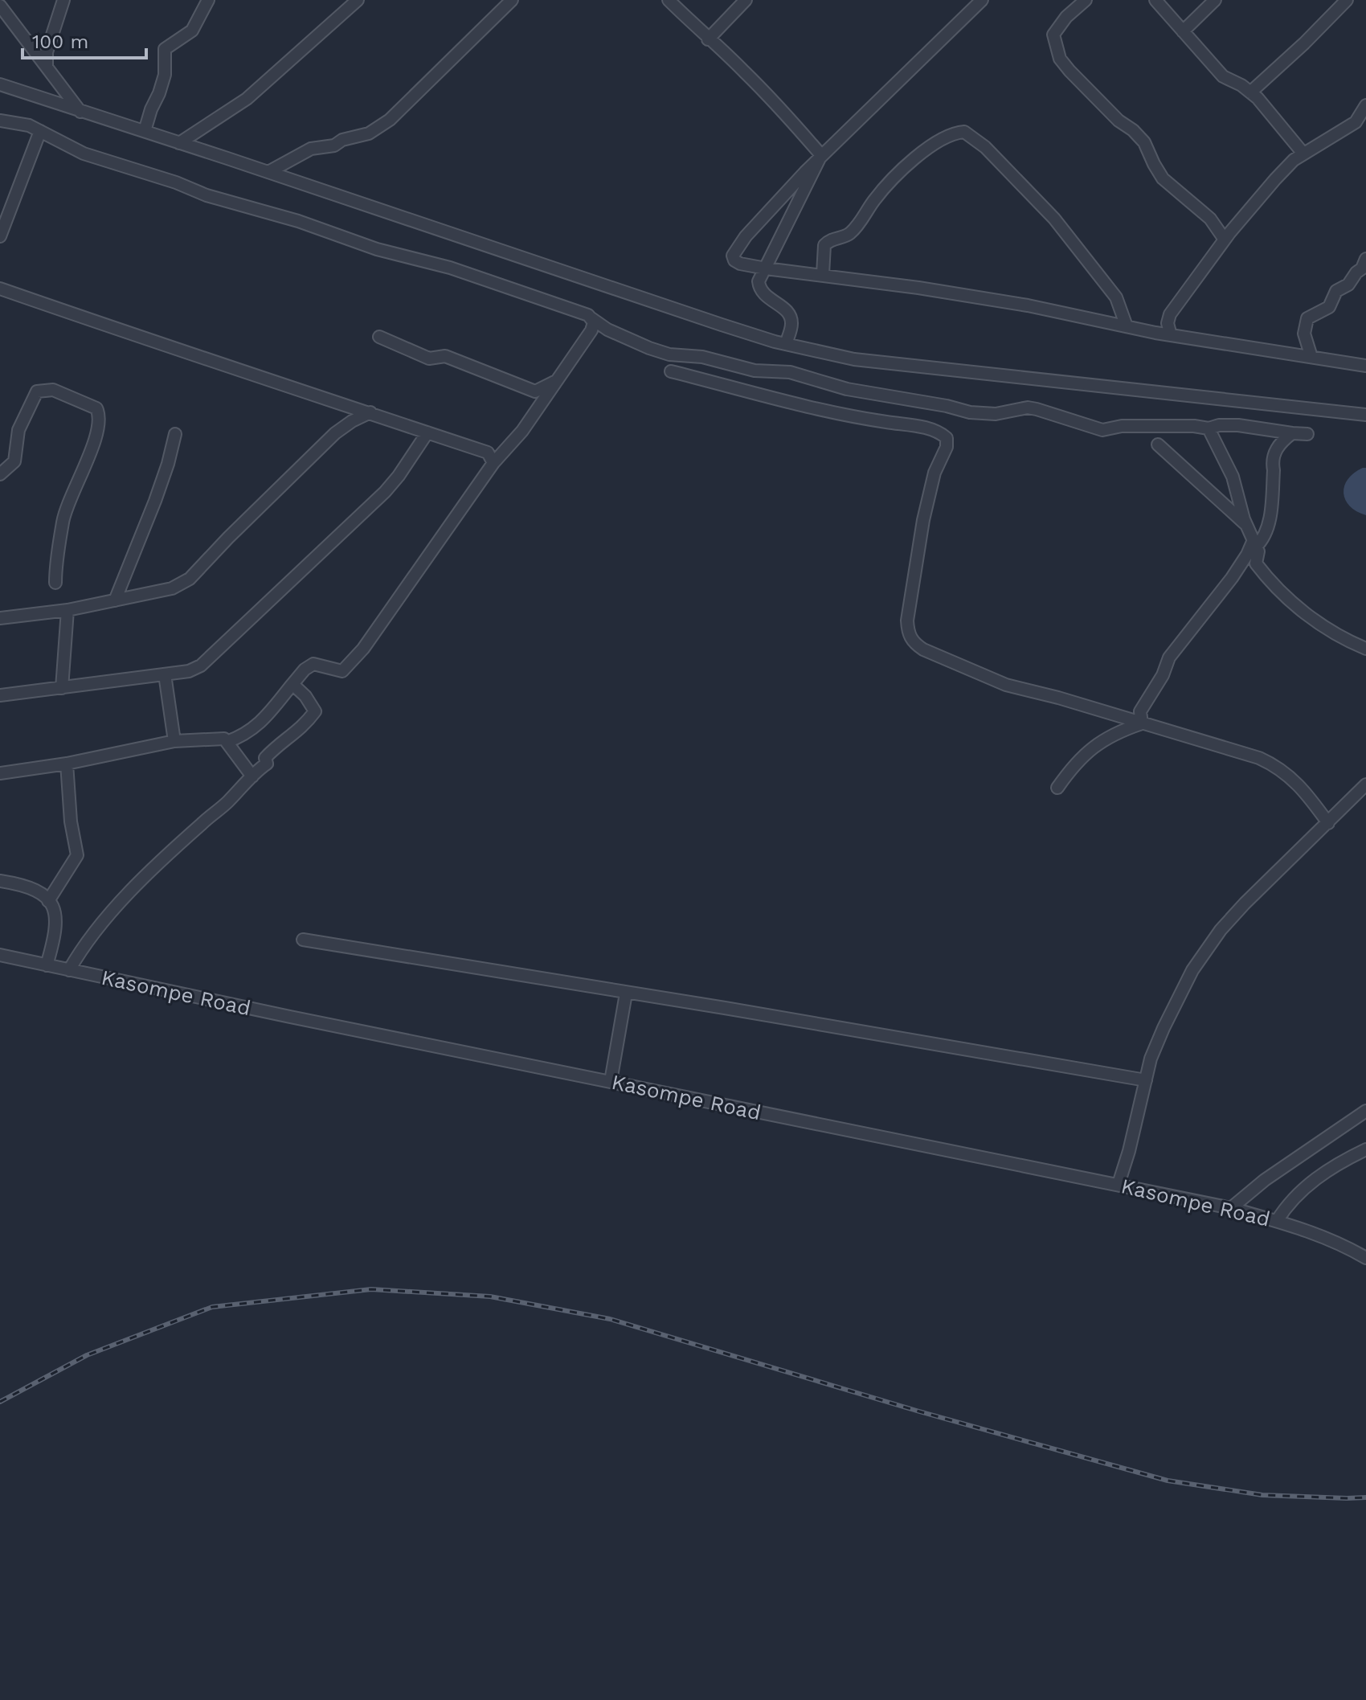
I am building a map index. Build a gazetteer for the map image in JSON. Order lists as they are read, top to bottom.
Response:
{
  "streets": {
    "street": ["Kasompe Road"]
  },
  "scale_bar": "100 m"
}
